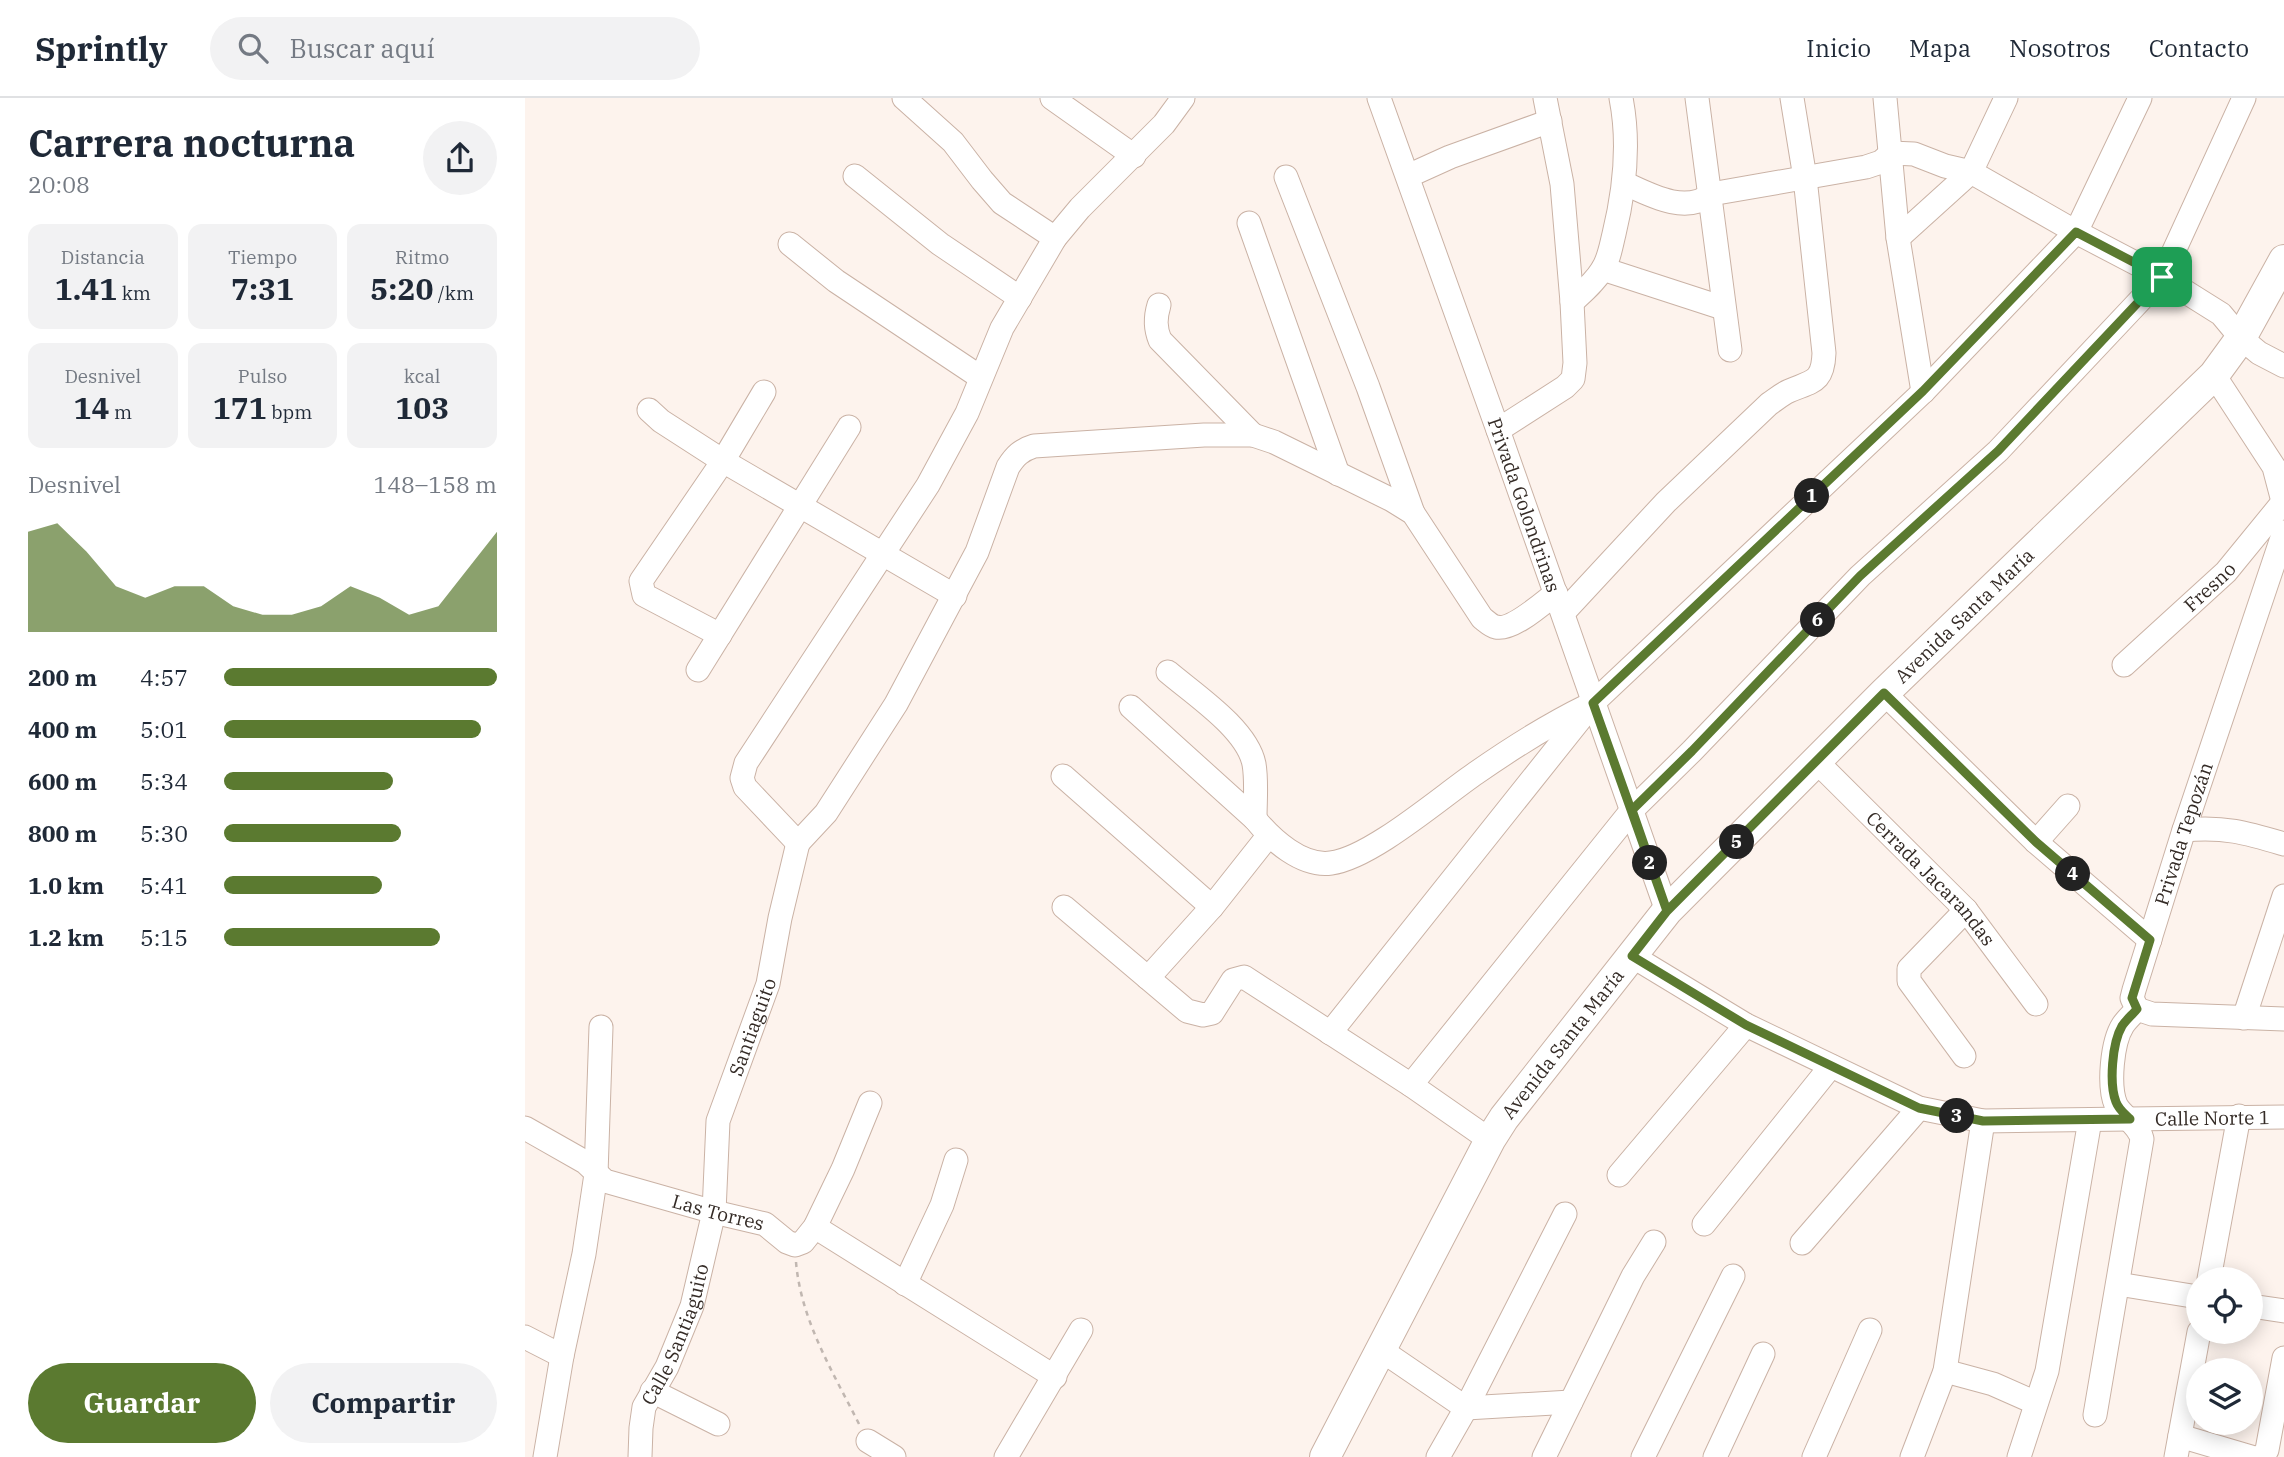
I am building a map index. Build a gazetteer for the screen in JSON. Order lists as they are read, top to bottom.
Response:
{
  "streets": {
    "main road": ["Avenida Santa María"],
    "street": [
      "Privada Golondrinas",
      "Fresno",
      "Privada Tepozán",
      "Cerrada Jacarandas",
      "Santiaguito",
      "Calle Norte 1",
      "Las Torres",
      "Calle Santiaguito"
    ]
  },
  "crossings": [
    ["Privada Golondrinas", "Avenida Santa María"],
    ["Avenida Santa María", "Cerrada Jacarandas"],
    ["Avenida Santa María", "Calle Norte 1"],
    ["Santiaguito", "Las Torres"],
    ["Santiaguito", "Calle Santiaguito"],
    ["Las Torres", "Calle Santiaguito"]
  ],
  "page": {
    "header": "Sprintly",
    "search": "Buscar aquí",
    "nav": [
      "Inicio",
      "Mapa",
      "Nosotros",
      "Contacto"
    ],
    "heading": ["Carrera nocturna", "20:08"],
    "stats": [
      ["Distancia", "1.41 km"],
      ["Tiempo", "7:31"],
      ["Ritmo", "5:20 /km"],
      ["Desnivel", "14 m"],
      ["Pulso", "171 bpm"],
      ["kcal", "103"]
    ],
    "chart": ["Desnivel", "148–158 m"],
    "pins": [
      "1",
      "6",
      "5",
      "2",
      "4",
      "3"
    ],
    "list": [
      {
        "name": "200 m",
        "note": "4:57"
      },
      {
        "name": "400 m",
        "note": "5:01"
      },
      {
        "name": "600 m",
        "note": "5:34"
      },
      {
        "name": "800 m",
        "note": "5:30"
      },
      {
        "name": "1.0 km",
        "note": "5:41"
      },
      {
        "name": "1.2 km",
        "note": "5:15"
      }
    ],
    "buttons": ["Guardar", "Compartir"]
  }
}
